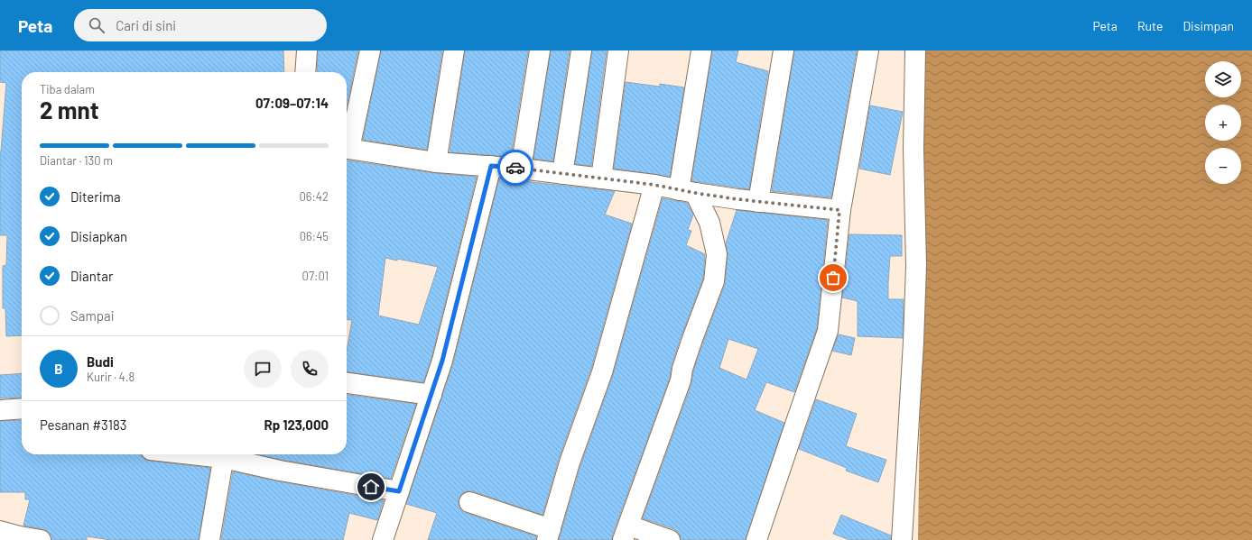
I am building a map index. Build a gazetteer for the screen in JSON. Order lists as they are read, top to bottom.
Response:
{
  "page": {
    "header": "Peta",
    "search": "Cari di sini",
    "nav": ["Peta", "Rute", "Disimpan"],
    "map_buttons": ["+", "−"],
    "heading": ["2 mnt", "Tiba dalam", "07:09–07:14"],
    "panel": [
      "Budi",
      "Kurir · 4.8",
      "Pesanan #3183",
      "Rp 123,000"
    ],
    "bar": "Diantar · 130 m",
    "list": [
      ["Diterima", "06:42"],
      ["Disiapkan", "06:45"],
      ["Diantar", "07:01"],
      "Sampai"
    ],
    "round": "B"
  }
}
